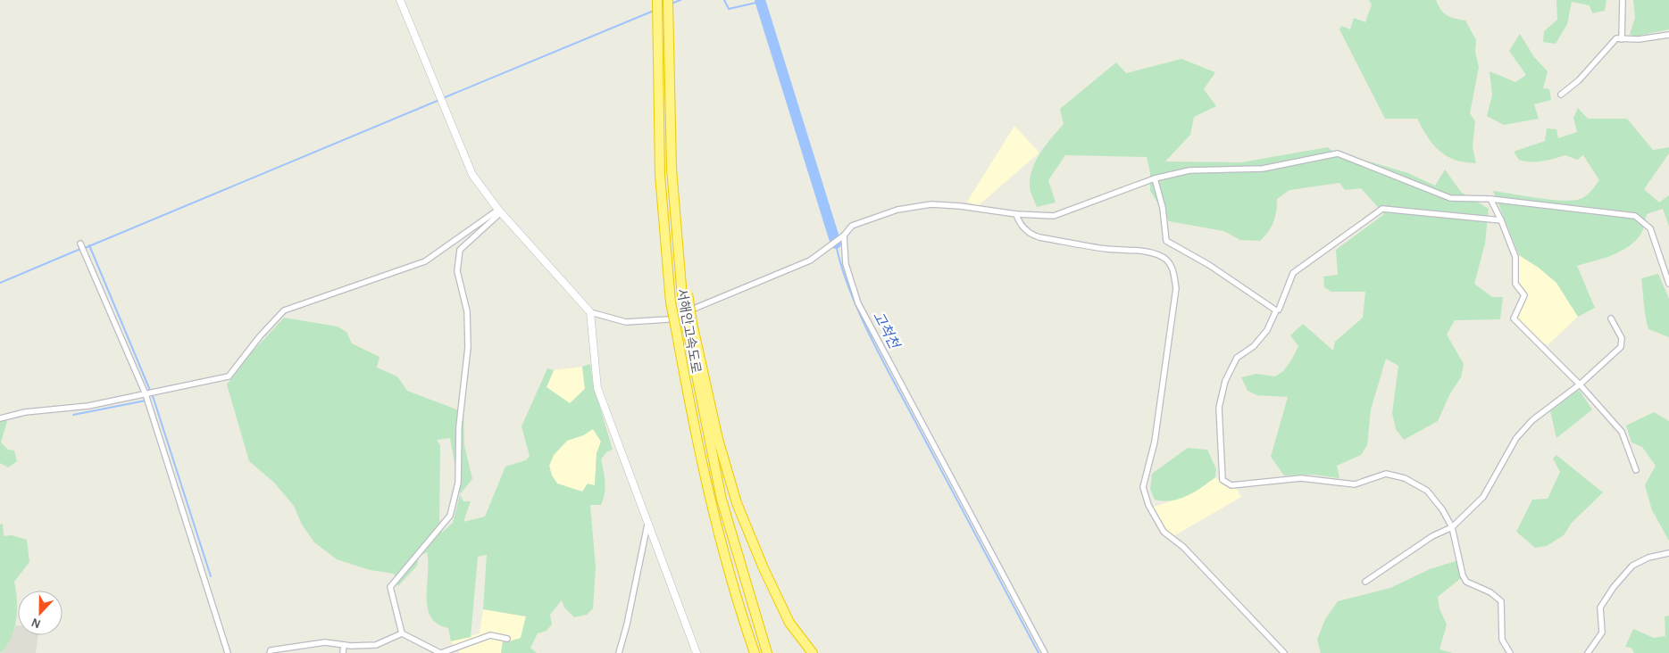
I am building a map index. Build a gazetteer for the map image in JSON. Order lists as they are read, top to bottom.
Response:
{
  "streets": {
    "highway": ["서해안고속도로"]
  },
  "water": ["고척천"],
  "north": "bottom"
}
